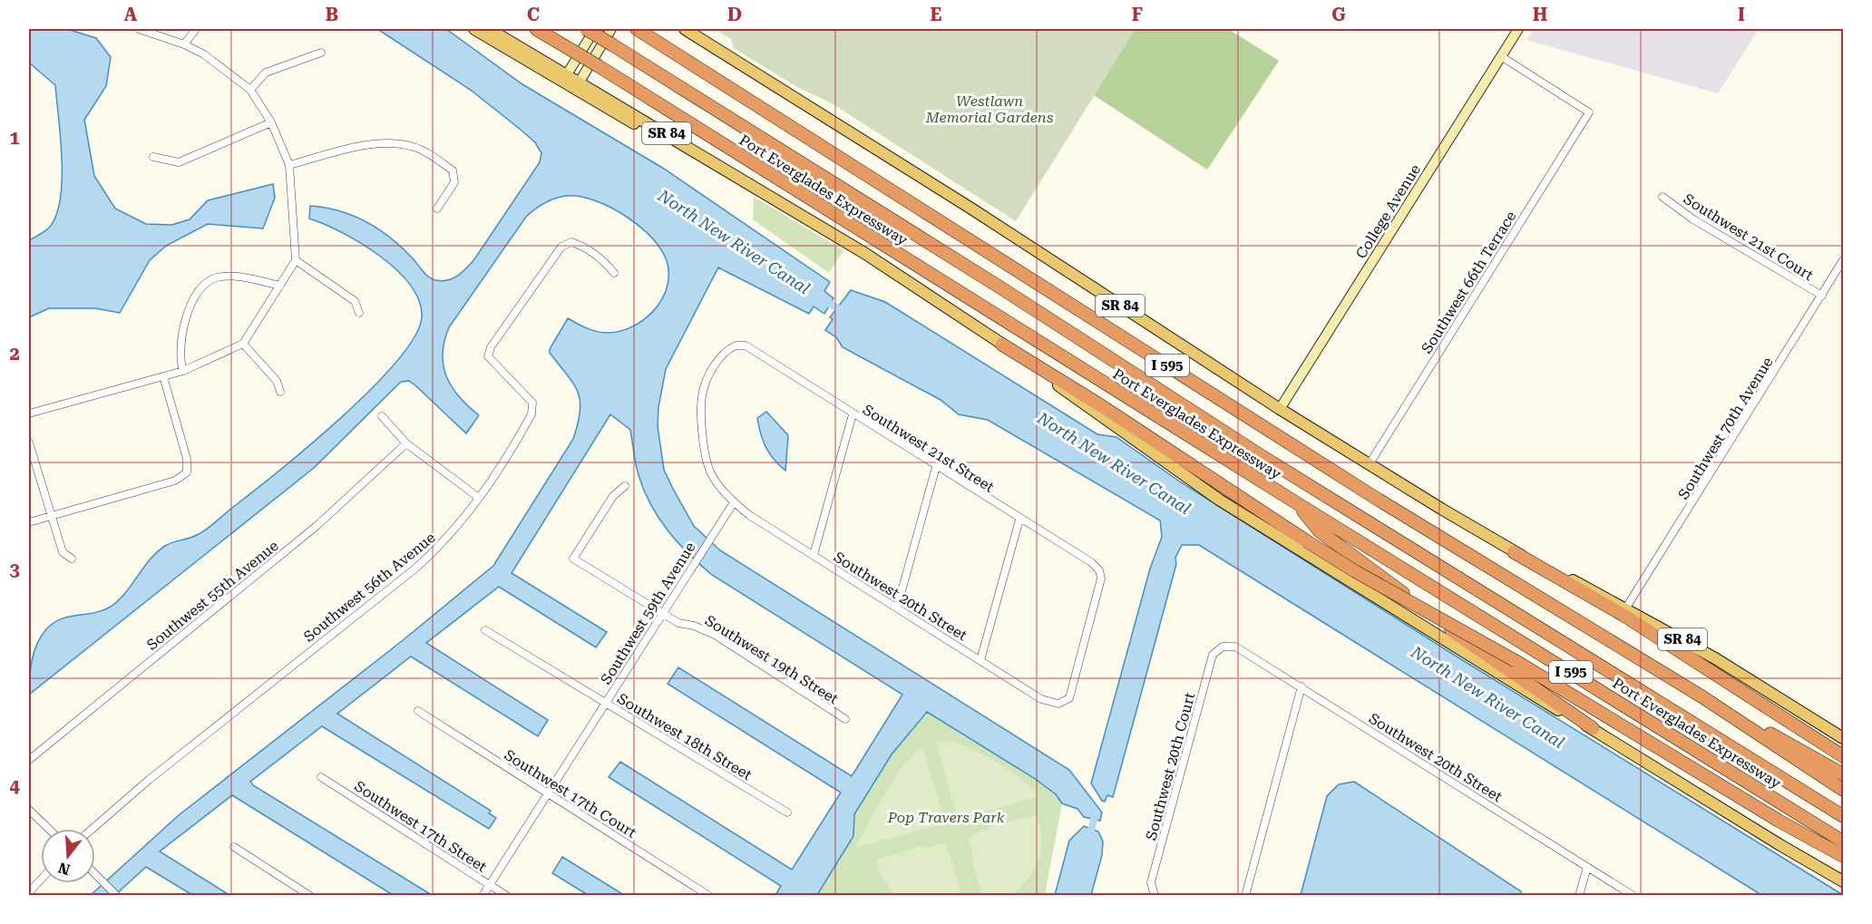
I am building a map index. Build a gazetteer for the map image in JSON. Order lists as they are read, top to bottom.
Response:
{
  "streets": {
    "highway": ["Port Everglades Expressway", "I 595"],
    "main road": ["SR 84"],
    "street": [
      "College Avenue",
      "Southwest 21st Court",
      "Southwest 66th Terrace",
      "Southwest 70th Avenue",
      "Southwest 21st Street",
      "Southwest 56th Avenue",
      "Southwest 55th Avenue",
      "Southwest 20th Street",
      "Southwest 59th Avenue",
      "Southwest 19th Street",
      "Southwest 18th Street",
      "Southwest 20th Court",
      "Southwest 17th Court",
      "Southwest 17th Street"
    ]
  },
  "crossings": [
    ["SR 84", "College Avenue"],
    ["SR 84", "Southwest 66th Terrace"],
    ["SR 84", "Southwest 70th Avenue"],
    ["College Avenue", "Southwest 66th Terrace"],
    ["Southwest 21st Court", "Southwest 70th Avenue"],
    ["Southwest 21st Street", "Southwest 20th Street"],
    ["Southwest 21st Street", "Southwest 59th Avenue"],
    ["Southwest 20th Street", "Southwest 59th Avenue"],
    ["Southwest 20th Street", "Southwest 20th Court"],
    ["Southwest 59th Avenue", "Southwest 19th Street"],
    ["Southwest 59th Avenue", "Southwest 18th Street"],
    ["Southwest 59th Avenue", "Southwest 17th Court"],
    ["Southwest 59th Avenue", "Southwest 17th Street"]
  ],
  "water": ["North New River Canal"],
  "parks": ["Westlawn Memorial Gardens", "Pop Travers Park"],
  "north": "bottom",
  "grid": {
    "columns": [
      "A",
      "B",
      "C",
      "D",
      "E",
      "F",
      "G",
      "H",
      "I"
    ],
    "rows": [
      "1",
      "2",
      "3",
      "4"
    ]
  }
}
